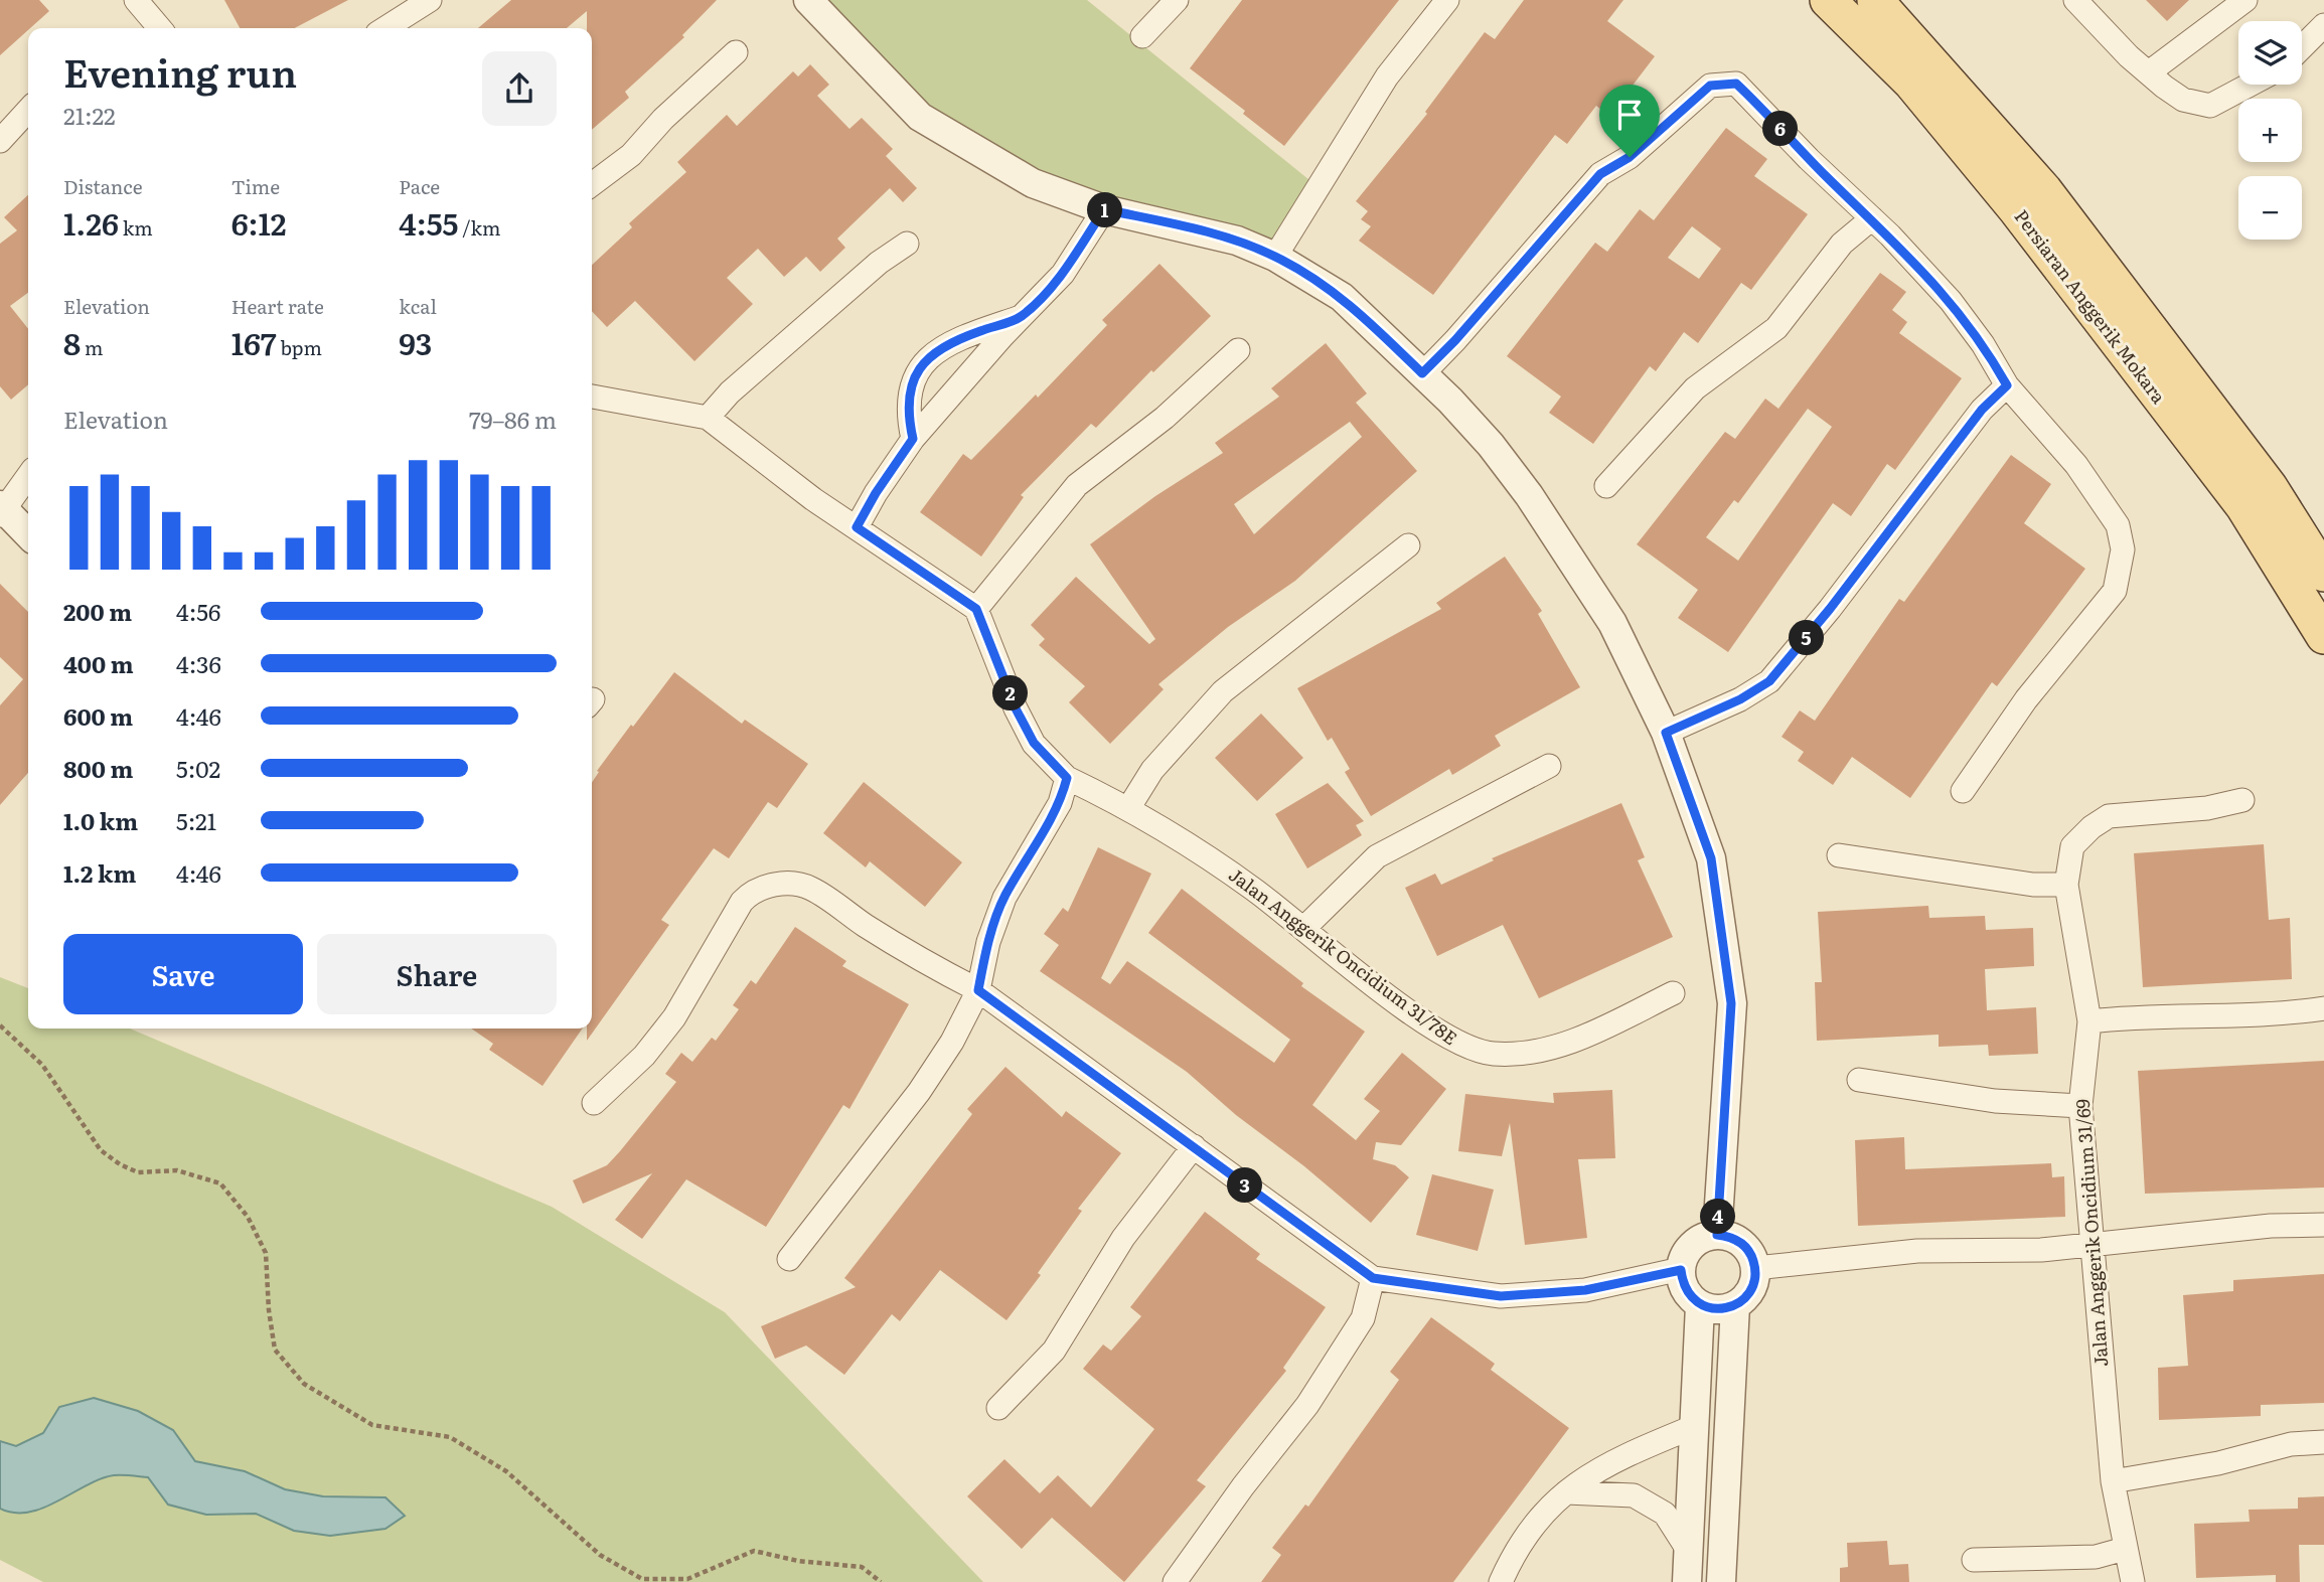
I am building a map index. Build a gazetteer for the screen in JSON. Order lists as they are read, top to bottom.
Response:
{
  "streets": {
    "main road": ["Persiaran Anggerik Mokara"],
    "street": ["Jalan Anggerik Oncidium 31/78E", "Jalan Anggerik Oncidium 31/69"]
  },
  "page": {
    "map_buttons": ["+", "−"],
    "heading": ["Evening run", "21:22"],
    "pins": [
      "6",
      "1",
      "5",
      "2",
      "3",
      "4"
    ],
    "stats": [
      ["Distance", "1.26 km"],
      ["Time", "6:12"],
      ["Pace", "4:55 /km"],
      ["Elevation", "8 m"],
      ["Heart rate", "167 bpm"],
      ["kcal", "93"]
    ],
    "chart": ["Elevation", "79–86 m"],
    "list": [
      {
        "name": "200 m",
        "note": "4:56"
      },
      {
        "name": "400 m",
        "note": "4:36"
      },
      {
        "name": "600 m",
        "note": "4:46"
      },
      {
        "name": "800 m",
        "note": "5:02"
      },
      {
        "name": "1.0 km",
        "note": "5:21"
      },
      {
        "name": "1.2 km",
        "note": "4:46"
      }
    ],
    "buttons": ["Save", "Share"]
  }
}
